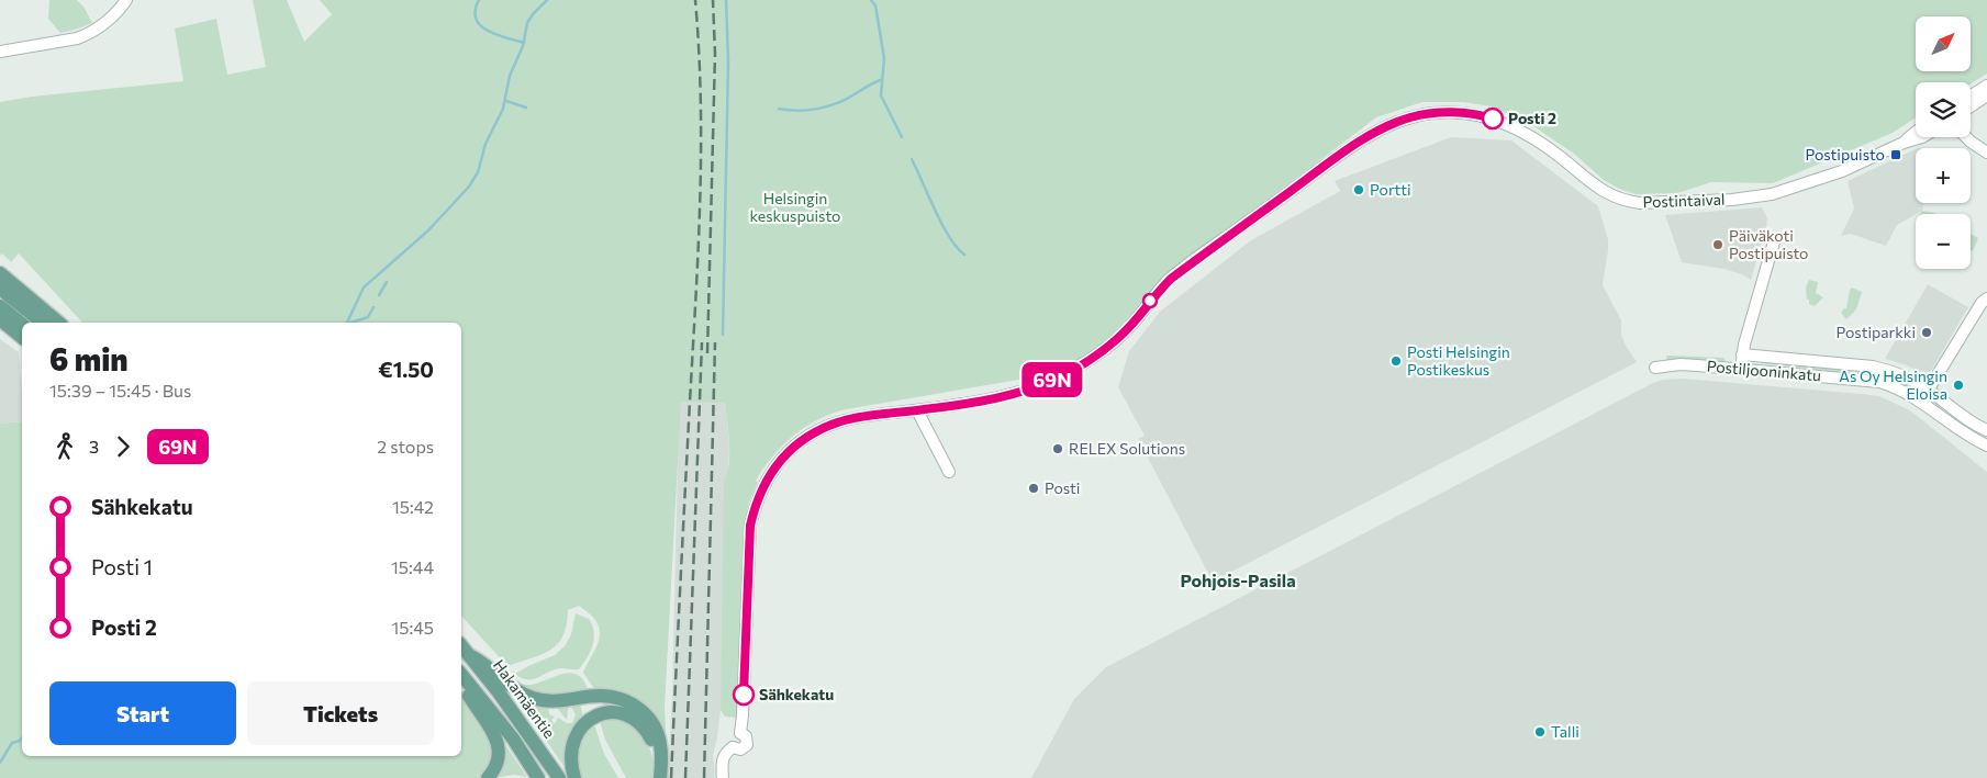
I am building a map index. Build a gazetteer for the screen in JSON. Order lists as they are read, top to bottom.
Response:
{
  "streets": {
    "main road": ["Hakamäentie"],
    "street": ["Postintaival", "Postiljooninkatu"]
  },
  "districts": ["Pohjois-Pasila"],
  "parks": ["Helsingin keskuspuisto"],
  "places": {
    "other": [
      "Posti 2",
      "Portti",
      "Päiväkoti Postipuisto",
      "Postiparkki",
      "Posti Helsingin Postikeskus",
      "As Oy Helsingin Eloisa",
      "RELEX Solutions",
      "Posti",
      "Sähkekatu",
      "Talli"
    ],
    "transit": ["Postipuisto"]
  },
  "lines": ["bus line 69N"],
  "north": "top right",
  "page": {
    "on_map": "69N",
    "map_buttons": ["+", "−"],
    "heading": ["6 min", "15:39 – 15:45 · Bus", "€1.50"],
    "legs": ["3", "69N", "2 stops"],
    "list": [
      {
        "name": "Sähkekatu",
        "value": "15:42"
      },
      {
        "name": "Posti 1",
        "value": "15:44"
      },
      {
        "name": "Posti 2",
        "value": "15:45"
      }
    ],
    "buttons": ["Start", "Tickets"]
  }
}
